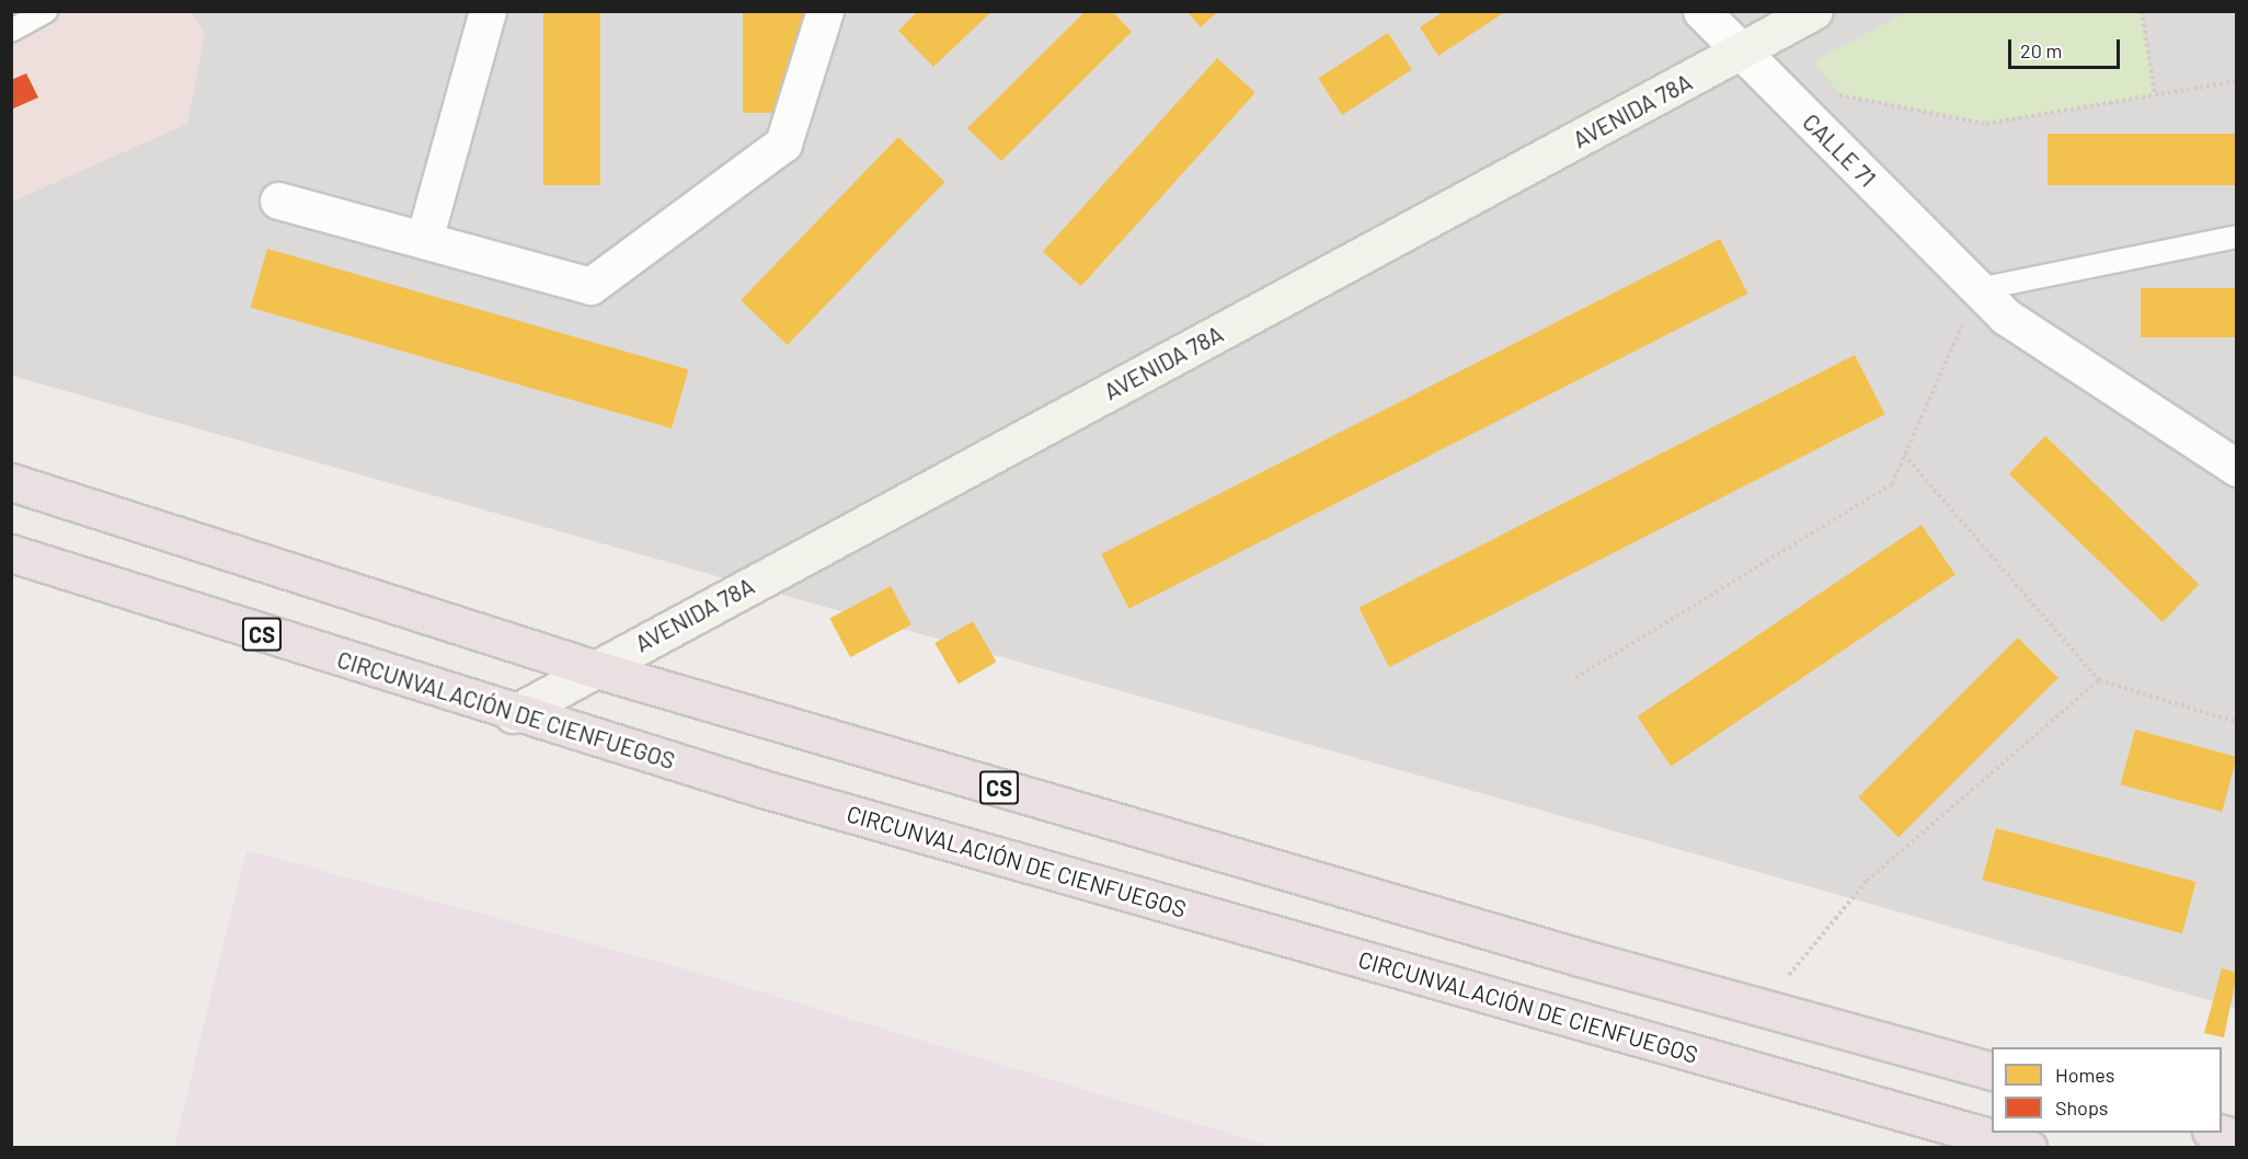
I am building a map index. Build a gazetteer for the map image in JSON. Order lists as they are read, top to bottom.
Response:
{
  "streets": {
    "highway": ["CS", "CIRCUNVALACIÓN DE CIENFUEGOS"],
    "street": ["AVENIDA 78A", "CALLE 71"]
  },
  "crossings": [
    ["AVENIDA 78A", "CALLE 71"],
    ["AVENIDA 78A", "CS"],
    ["AVENIDA 78A", "CIRCUNVALACIÓN DE CIENFUEGOS"]
  ],
  "legend": ["Homes", "Shops"],
  "scale_bar": "20 m"
}
